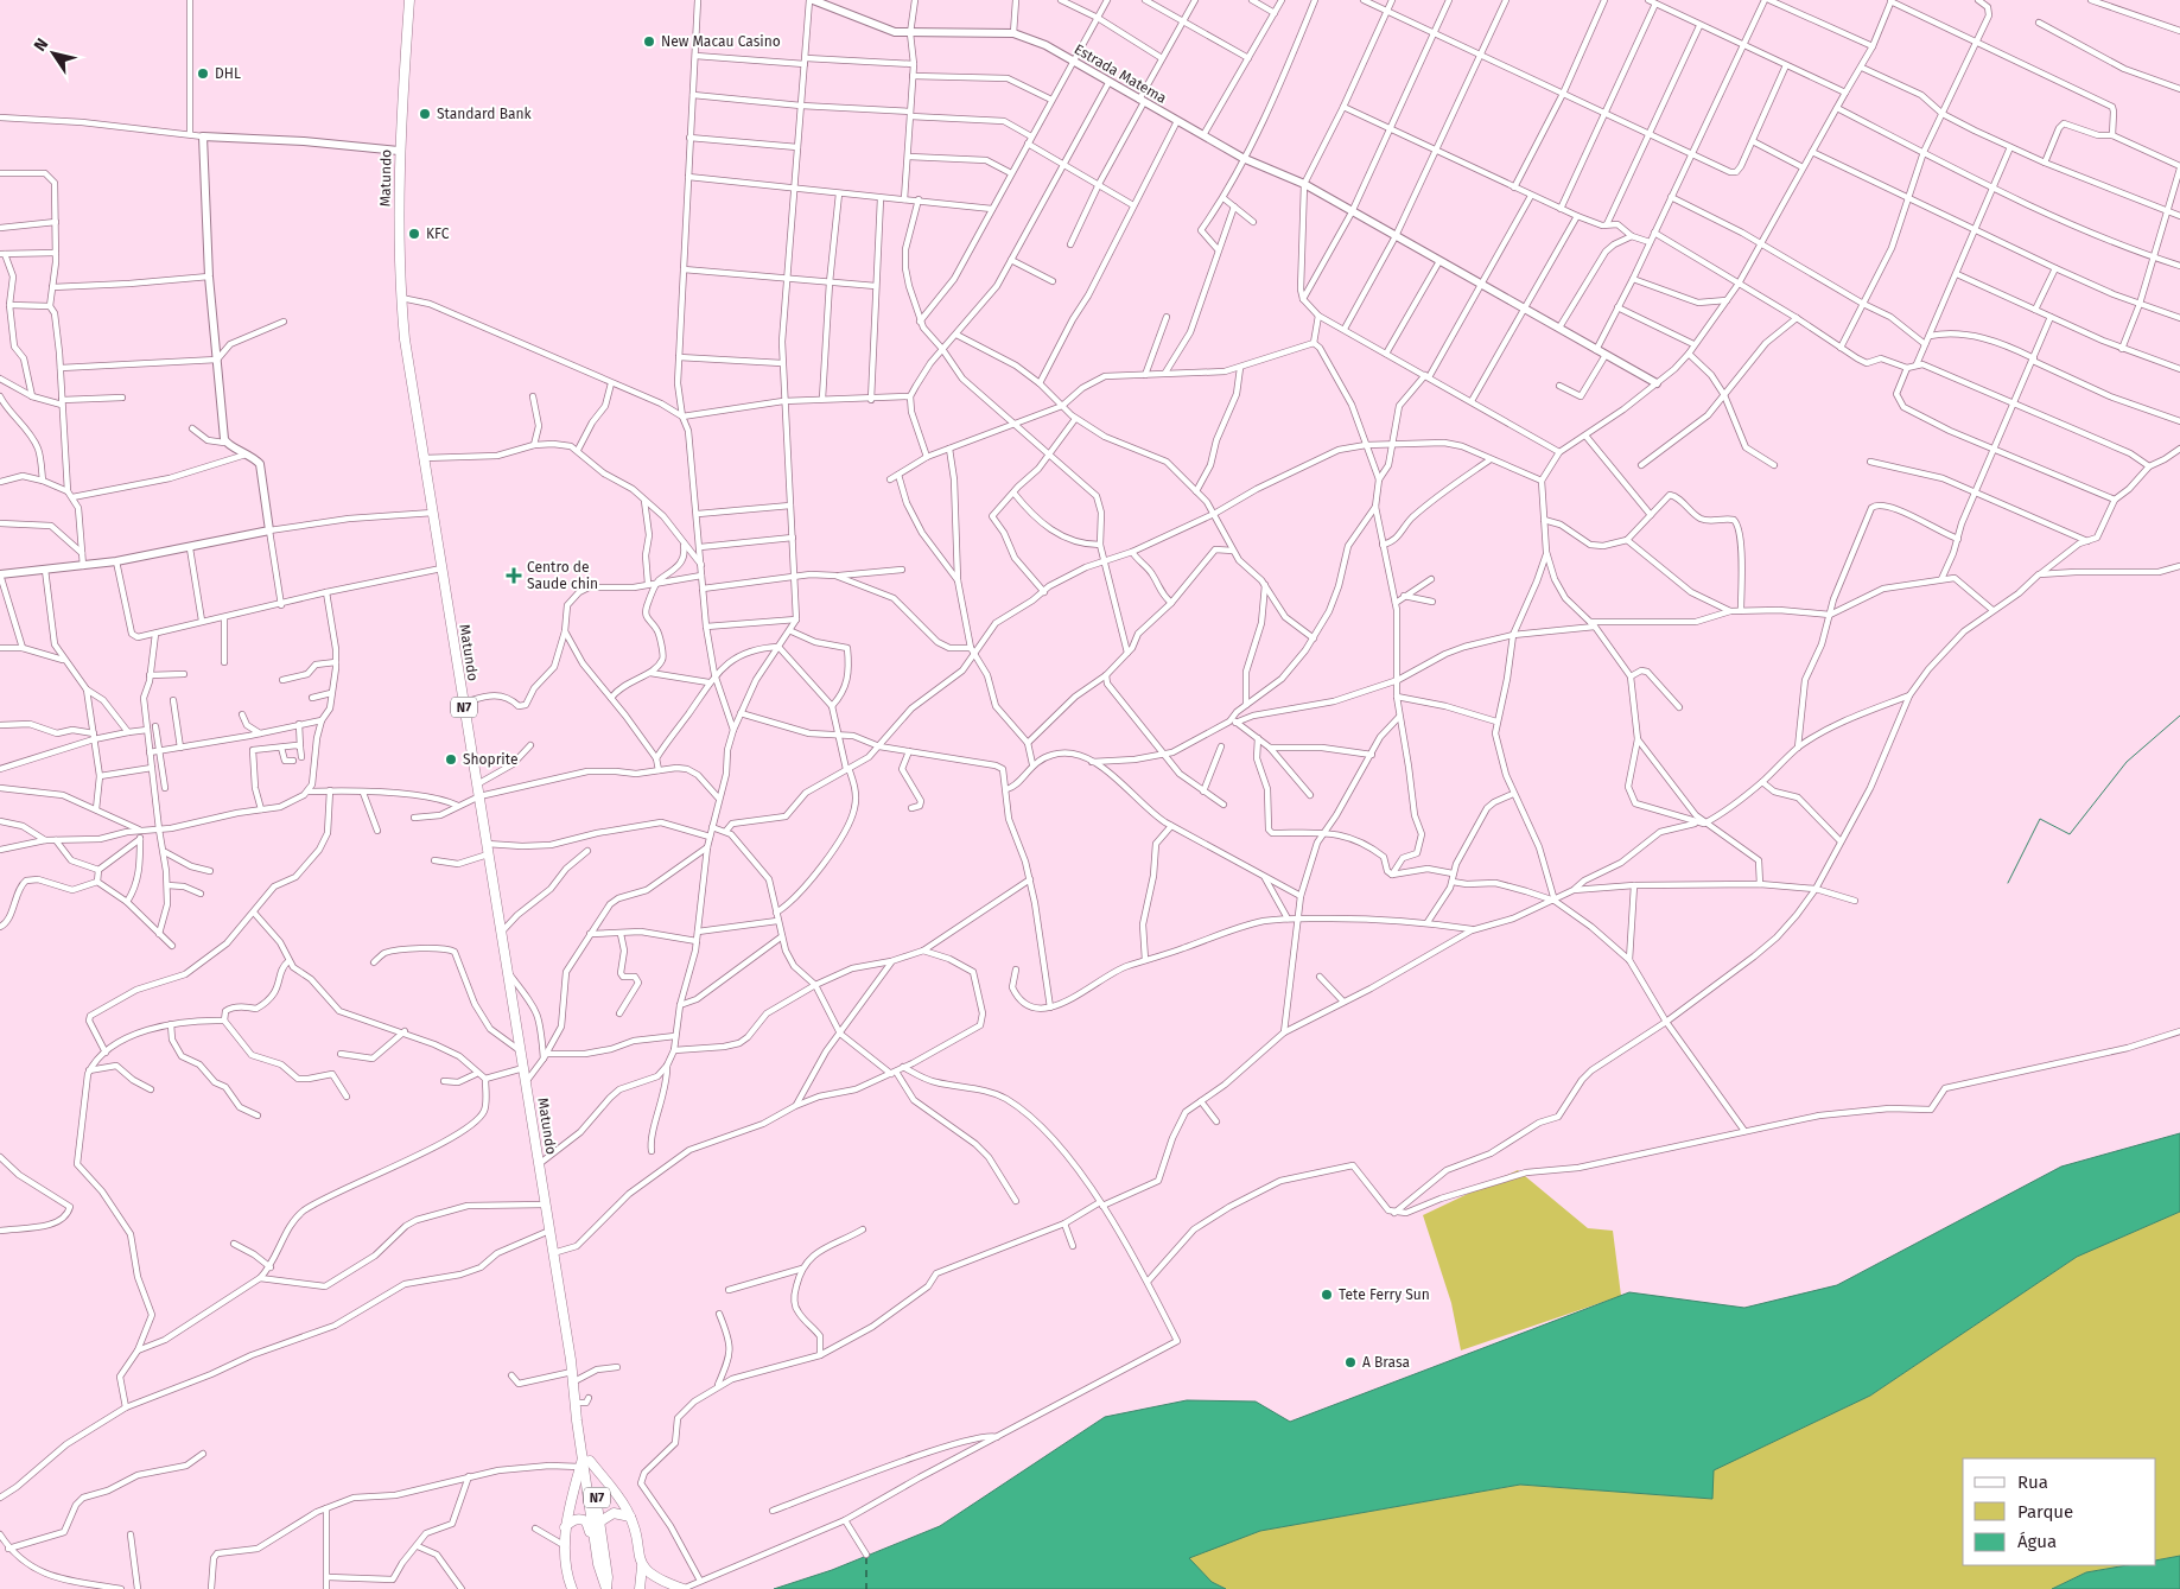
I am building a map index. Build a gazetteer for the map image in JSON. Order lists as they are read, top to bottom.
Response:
{
  "streets": {
    "main road": ["Matundo", "N7"],
    "street": ["Estrada Matema"]
  },
  "crossings": [
    ["Matundo", "N7"]
  ],
  "places": {
    "other": [
      "New Macau Casino",
      "DHL",
      "Standard Bank",
      "KFC",
      "Shoprite",
      "Tete Ferry Sun",
      "A Brasa"
    ],
    "health": ["Centro de Saude chin"]
  },
  "legend": ["Rua", "Parque", "Água"],
  "north": "top left"
}
